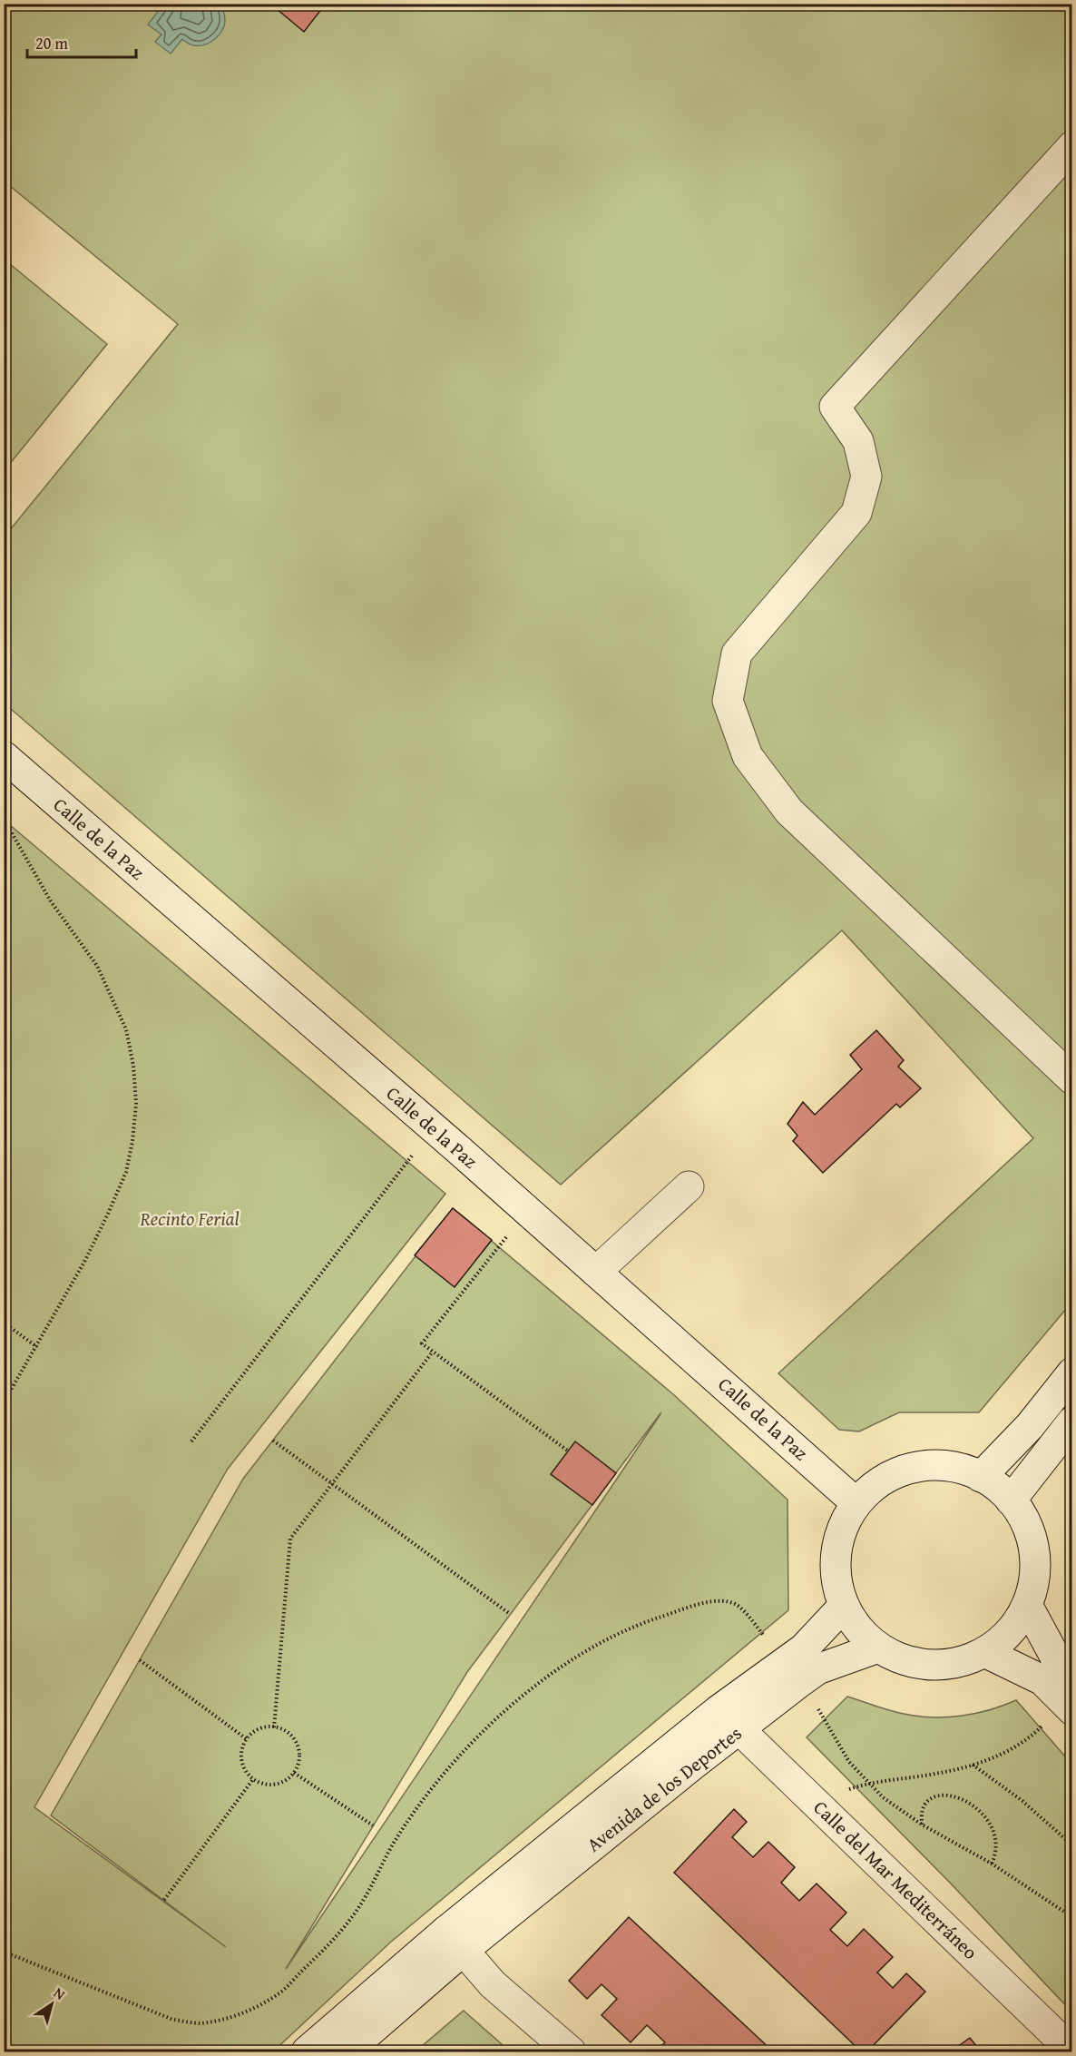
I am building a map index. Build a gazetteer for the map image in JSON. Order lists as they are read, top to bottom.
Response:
{
  "streets": {
    "street": ["Calle de la Paz", "Avenida de los Deportes", "Calle del Mar Mediterráneo"]
  },
  "crossings": [
    ["Avenida de los Deportes", "Calle del Mar Mediterráneo"]
  ],
  "parks": ["Recinto Ferial"],
  "scale_bar": "20 m",
  "north": "top right"
}
